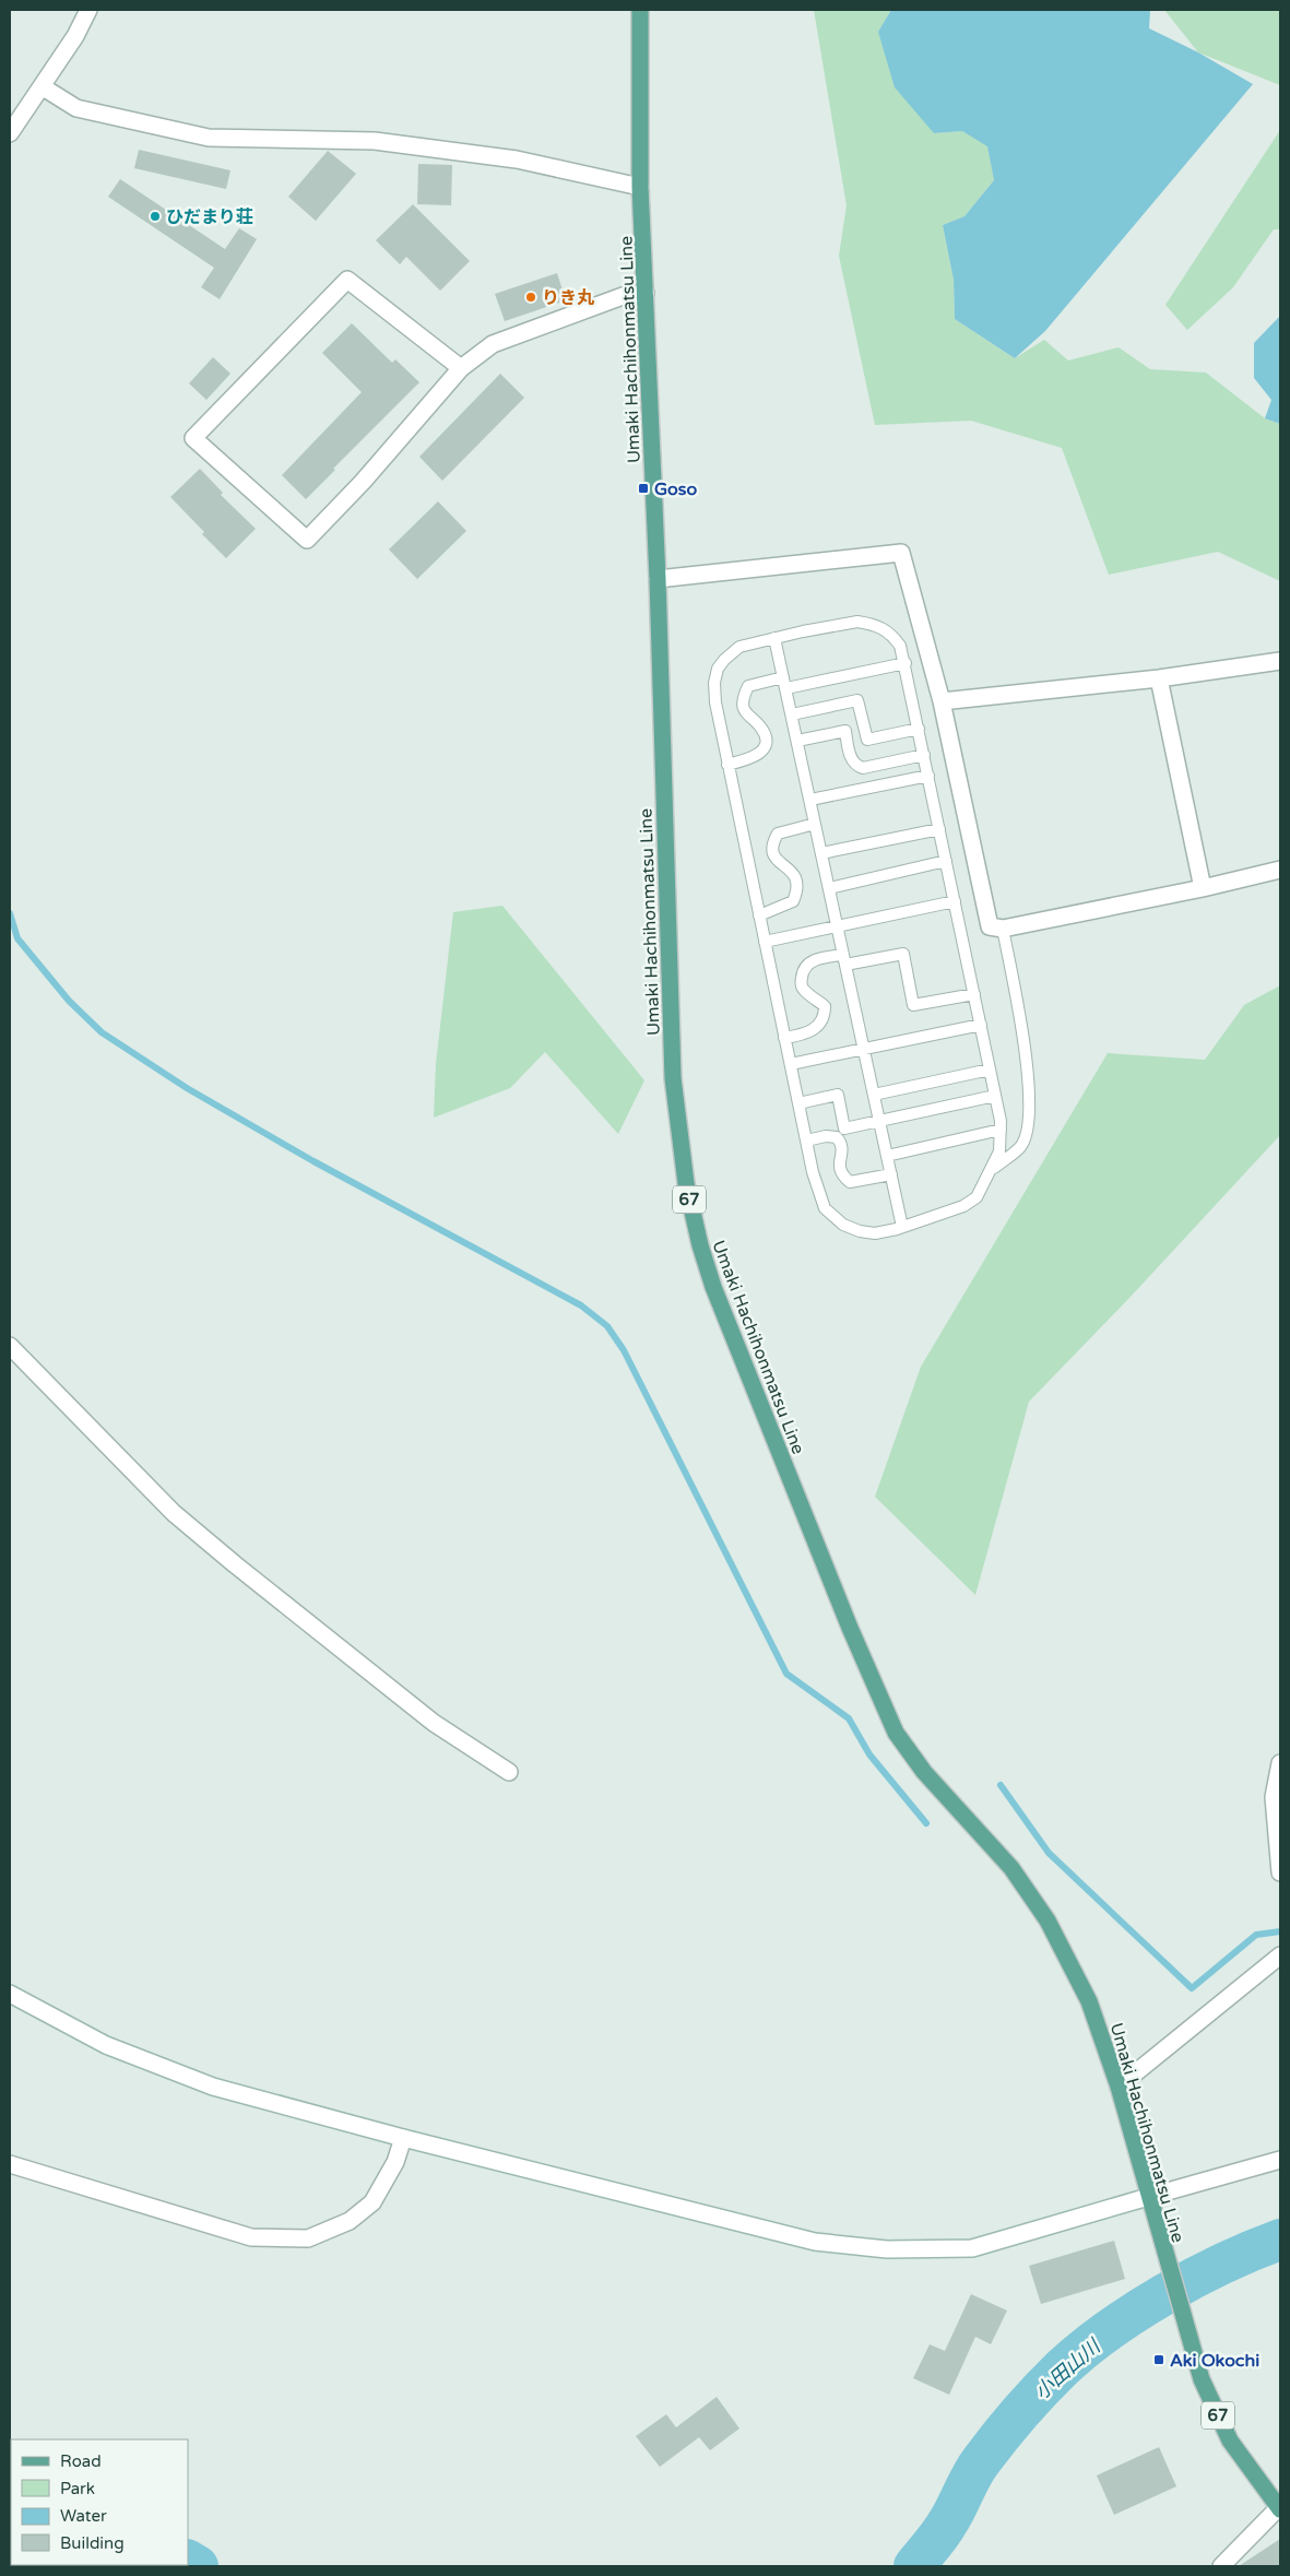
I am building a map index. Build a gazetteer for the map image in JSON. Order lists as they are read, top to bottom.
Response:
{
  "streets": {
    "main road": ["Umaki Hachihonmatsu Line", "67"]
  },
  "water": ["小田山川"],
  "places": {
    "other": ["ひだまり荘", "りき丸"],
    "transit": ["Goso", "Aki Okochi"]
  },
  "legend": [
    "Road",
    "Park",
    "Water",
    "Building"
  ]
}
